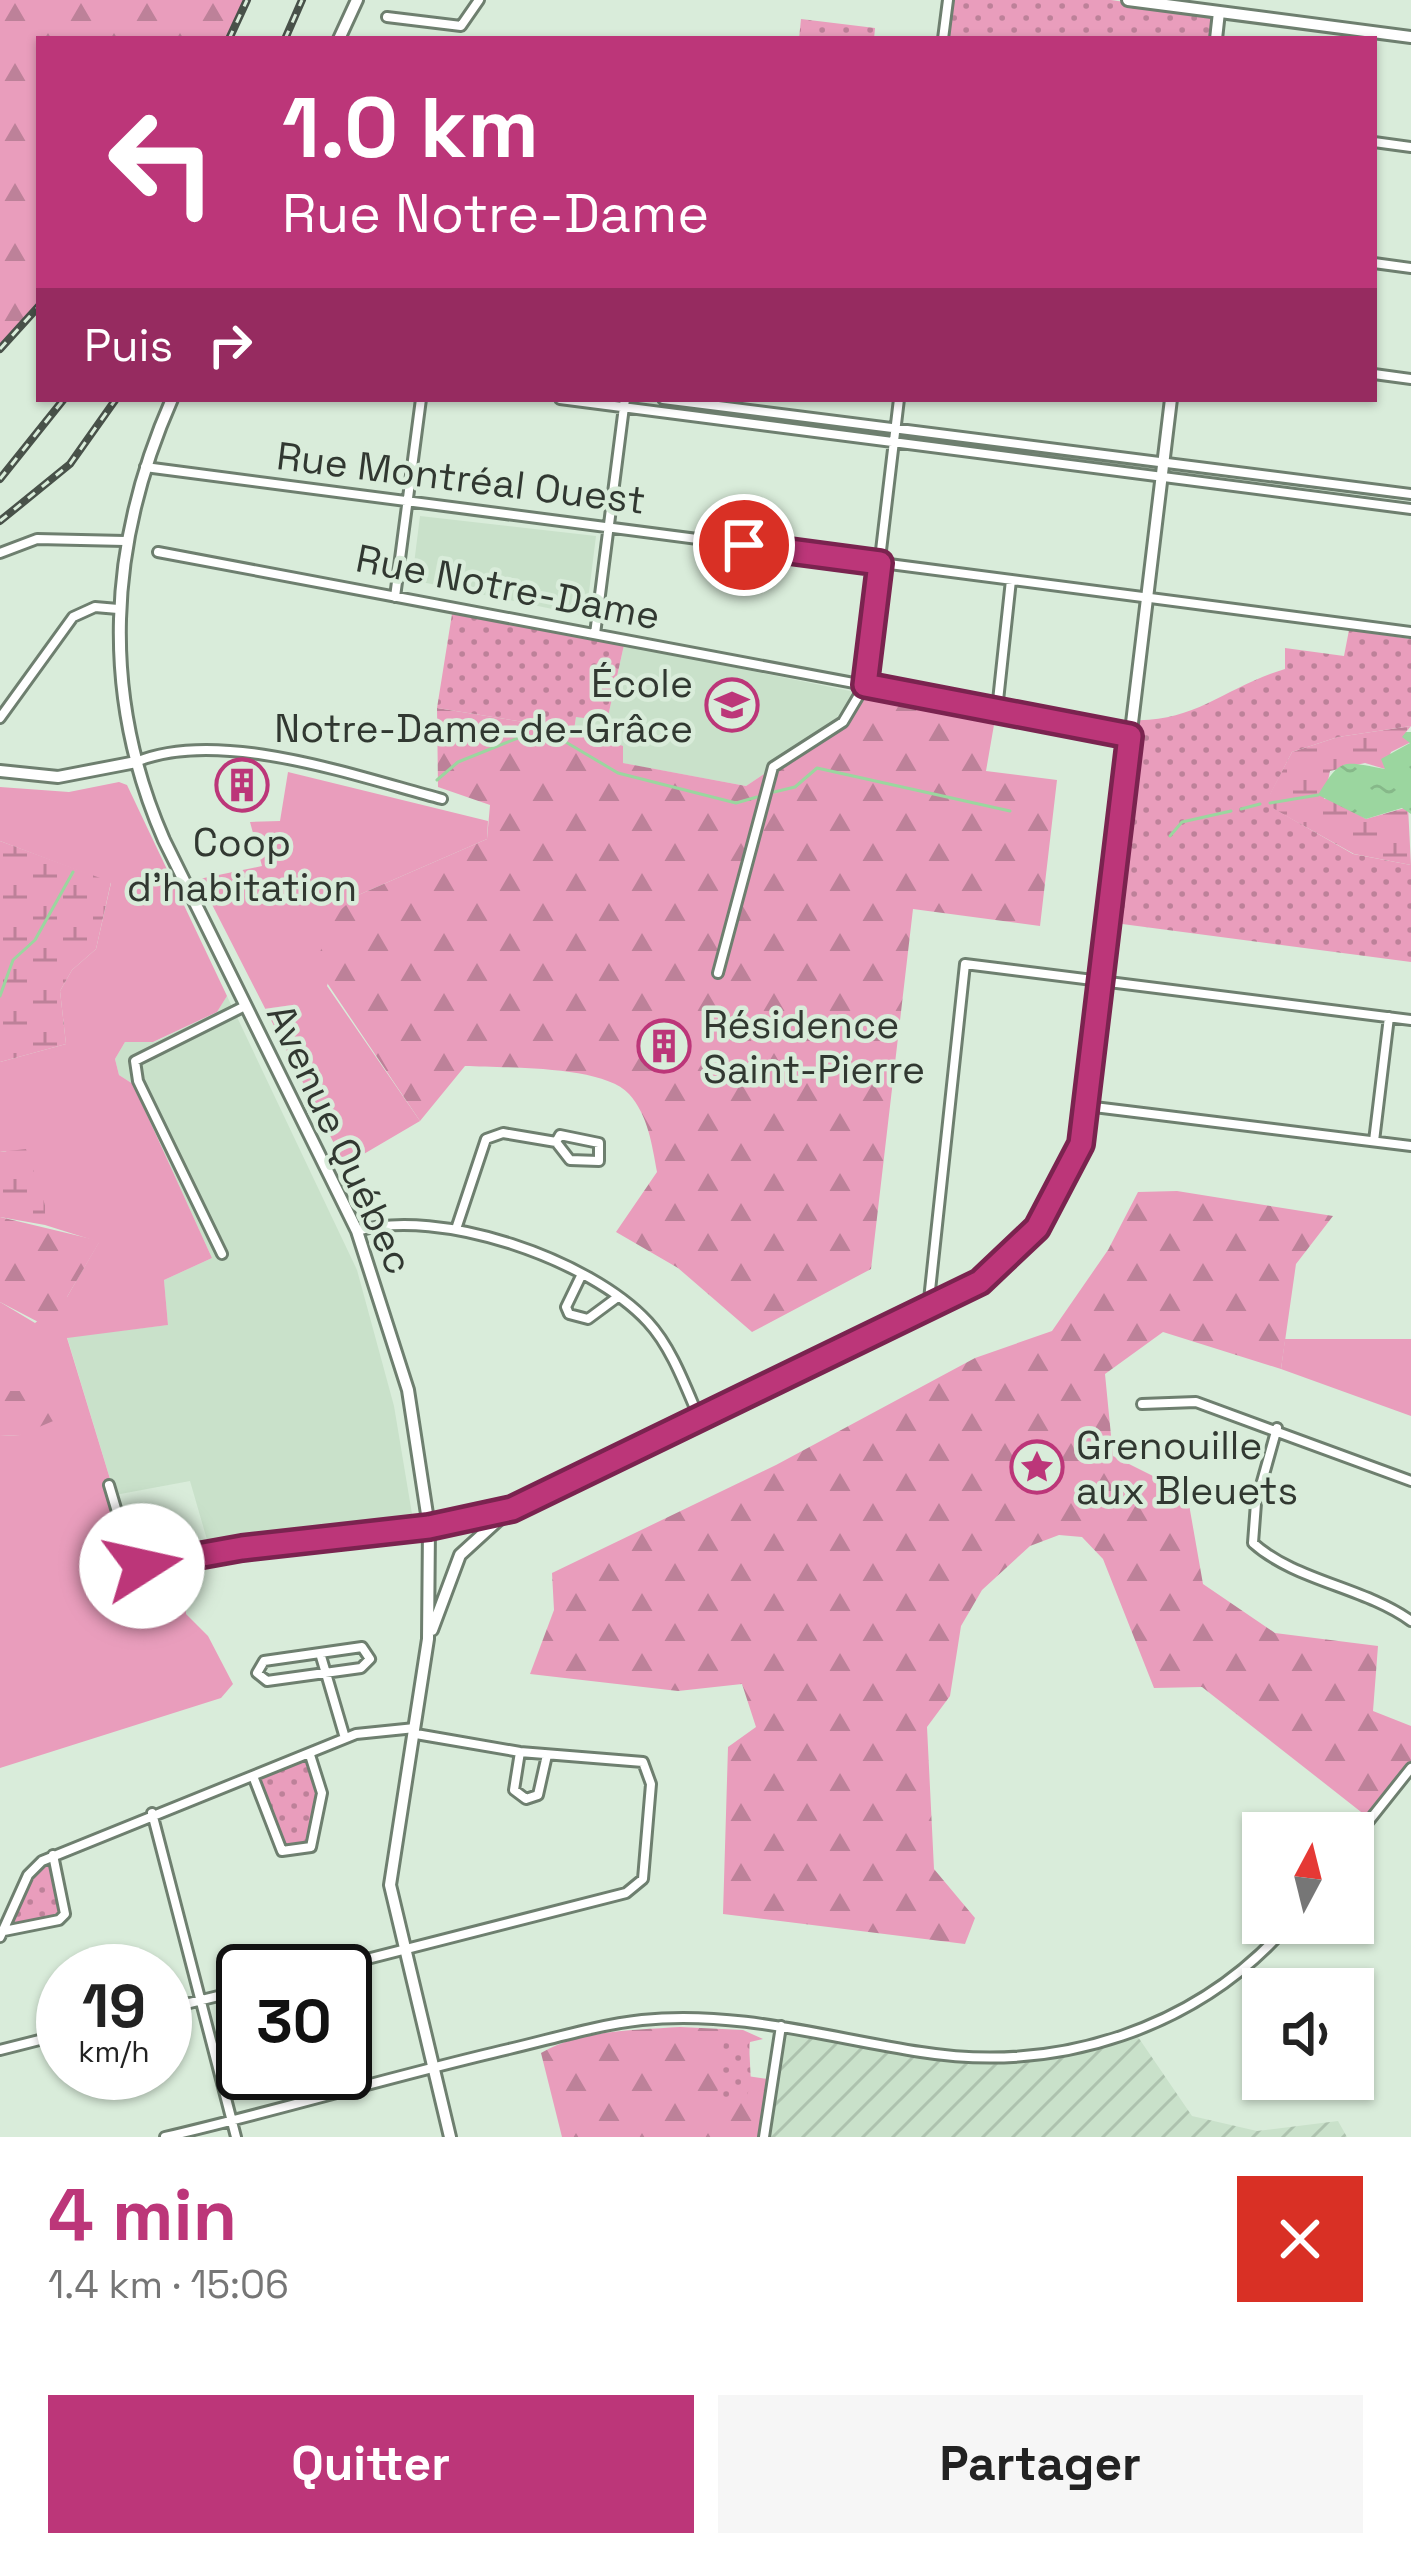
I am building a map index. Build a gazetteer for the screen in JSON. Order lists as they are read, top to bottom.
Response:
{
  "streets": {
    "street": ["Rue Montréal Ouest", "Rue Notre-Dame", "Avenue Québec"]
  },
  "crossings": [
    ["Rue Montréal Ouest", "Avenue Québec"]
  ],
  "places": {
    "school or university": ["École Notre-Dame-de-Grâce"],
    "building": ["Coop d'habitation", "Résidence Saint-Pierre"],
    "place": ["Grenouille aux Bleuets"]
  },
  "north": "top",
  "page": {
    "turn": ["1.0 km", "Rue Notre-Dame"],
    "then": "Puis",
    "speed": "19 km/h",
    "limit": "30",
    "heading": ["4 min", "1.4 km · 15:06"],
    "buttons": ["Quitter", "Partager"]
  }
}
